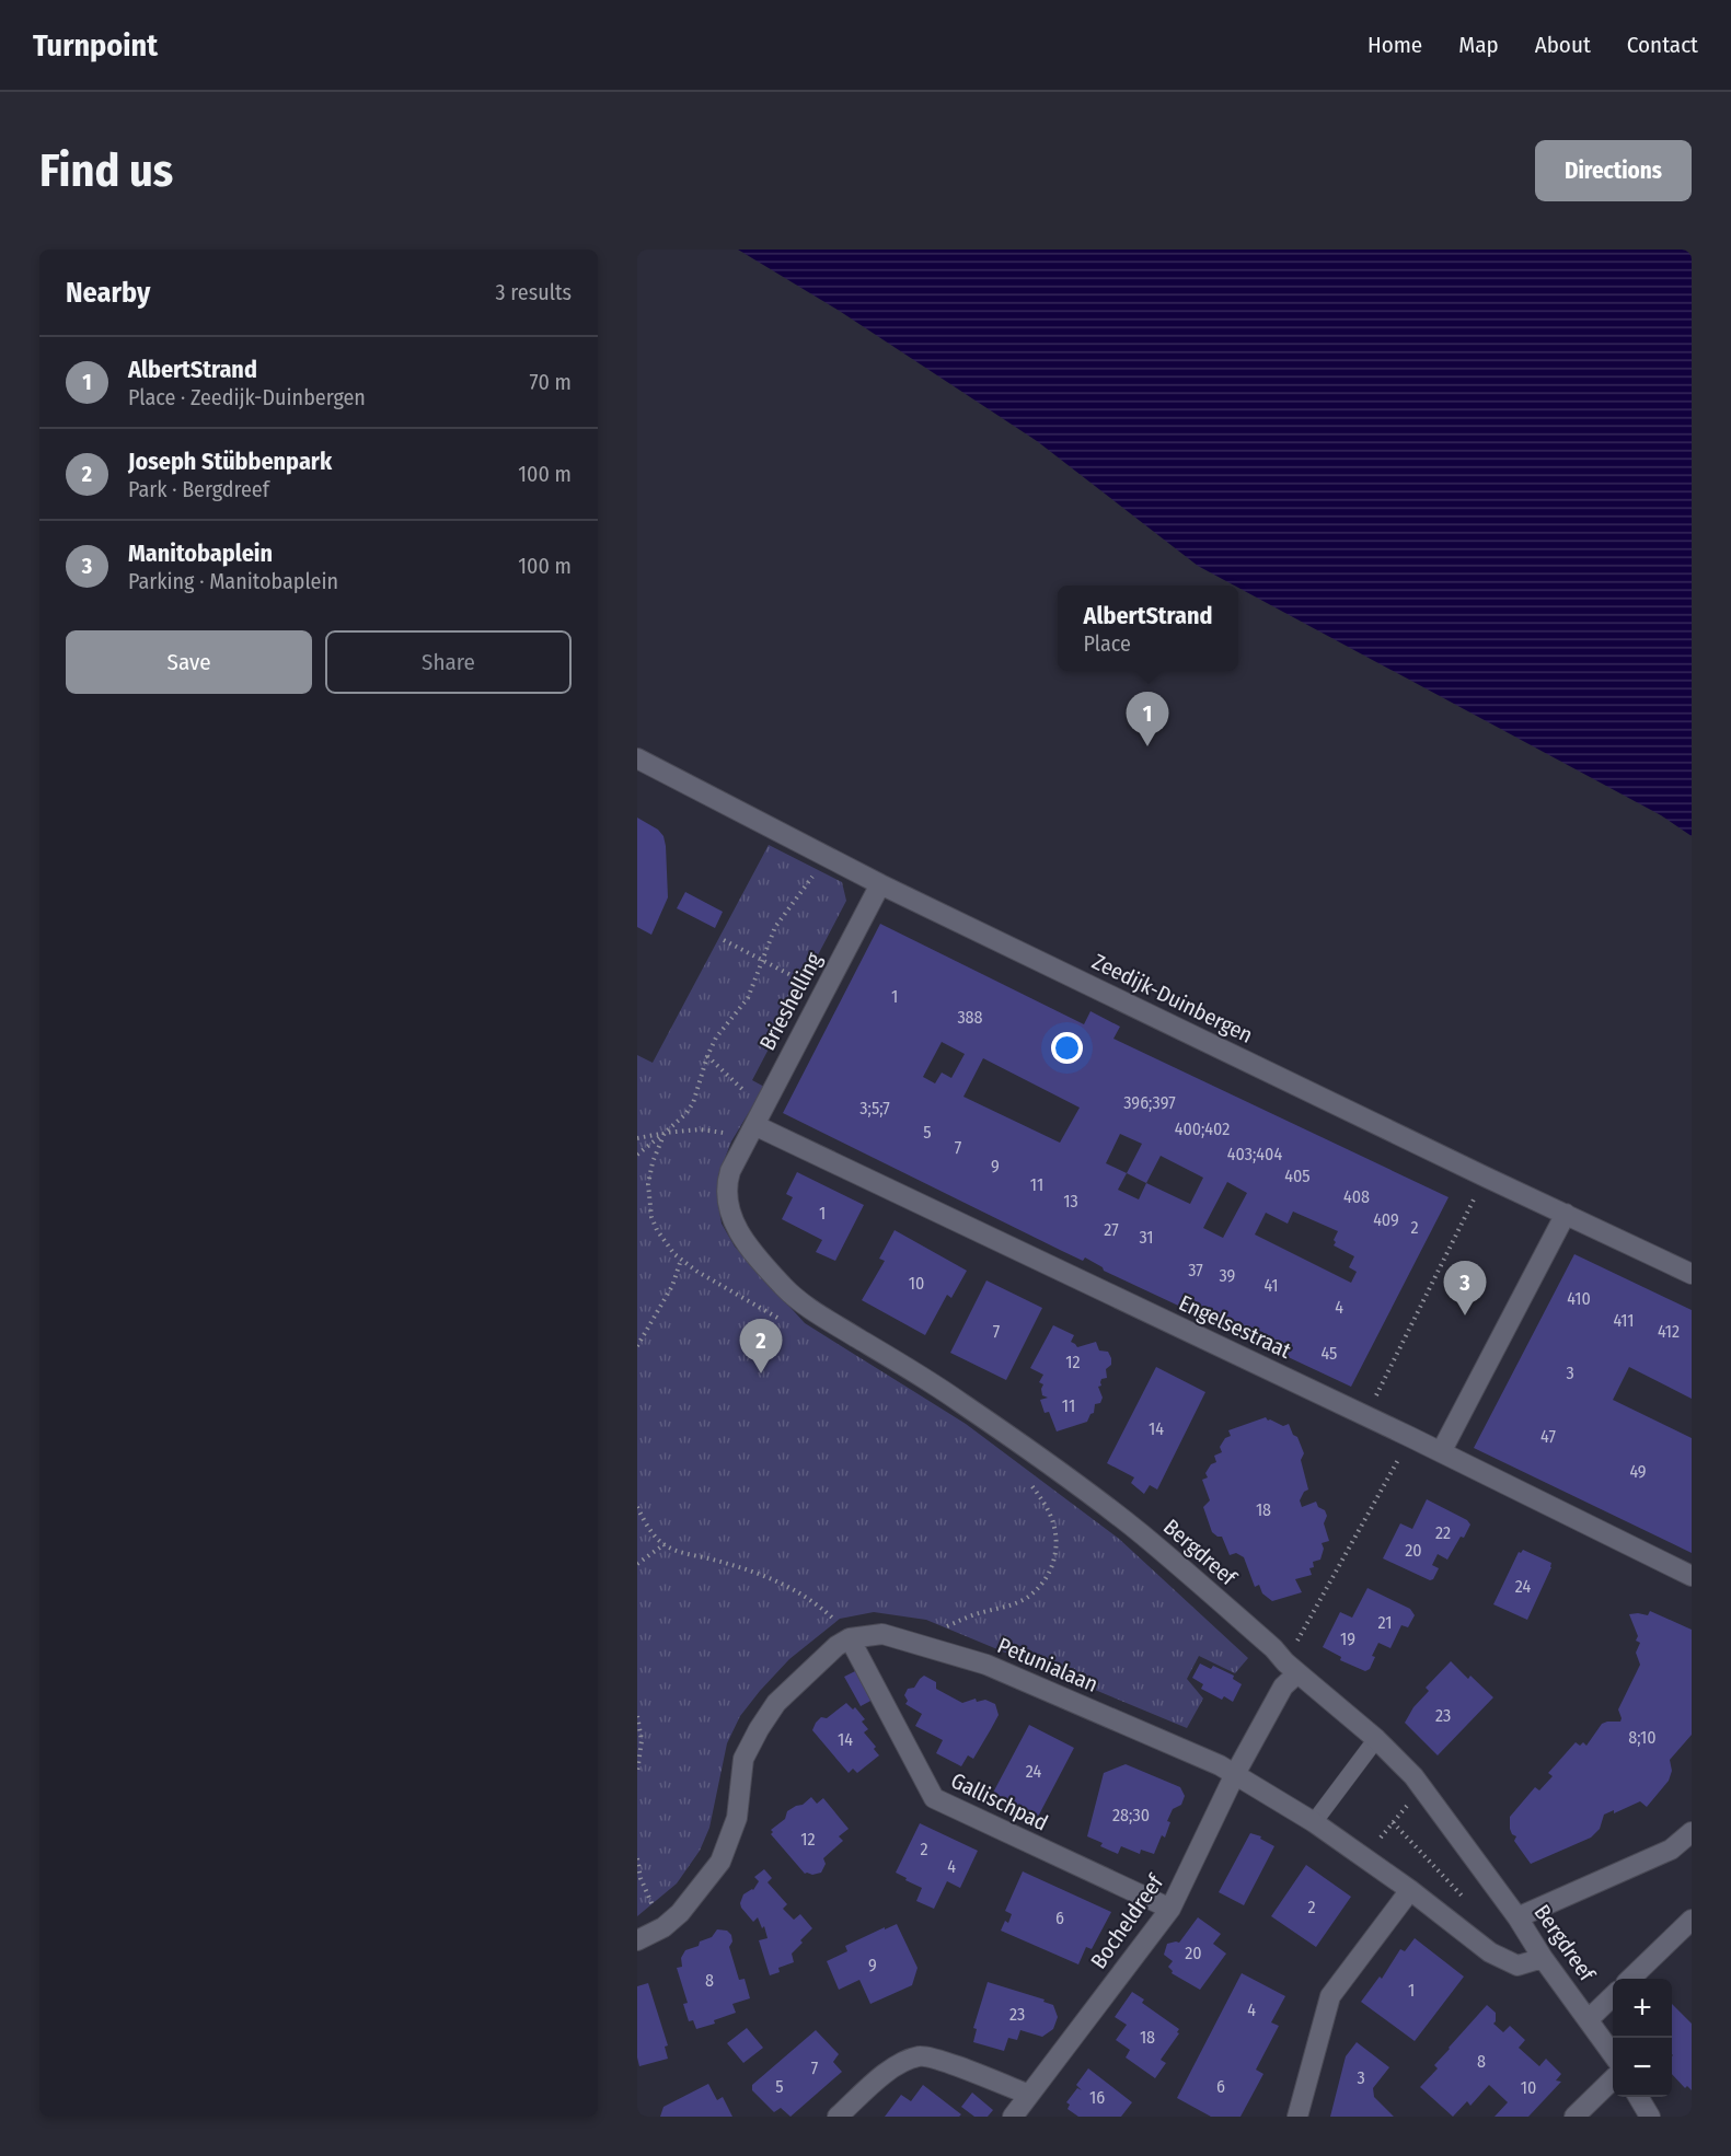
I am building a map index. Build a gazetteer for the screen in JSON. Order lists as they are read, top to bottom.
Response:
{
  "streets": {
    "street": [
      "Zeedijk-Duinbergen",
      "Brieshelling",
      "Engelsestraat",
      "Bergdreef",
      "Petunialaan",
      "Gallischpad",
      "Bocheldreef"
    ]
  },
  "crossings": [
    ["Zeedijk-Duinbergen", "Brieshelling"],
    ["Brieshelling", "Engelsestraat"],
    ["Brieshelling", "Bergdreef"],
    ["Engelsestraat", "Bergdreef"],
    ["Bergdreef", "Petunialaan"],
    ["Bergdreef", "Bocheldreef"],
    ["Petunialaan", "Gallischpad"],
    ["Petunialaan", "Bocheldreef"],
    ["Gallischpad", "Bocheldreef"]
  ],
  "house_numbers": [
    "1",
    "388",
    "396;397",
    "3;5;7",
    "400;402",
    "5",
    "7",
    "403;404",
    "9",
    "405",
    "11",
    "408",
    "13",
    "1",
    "409",
    "2",
    "27",
    "31",
    "37",
    "39",
    "10",
    "41",
    "410",
    "4",
    "411",
    "7",
    "412",
    "45",
    "12",
    "3",
    "11",
    "14",
    "47",
    "49",
    "18",
    "22",
    "20",
    "24",
    "21",
    "19",
    "23",
    "8;10",
    "14",
    "24",
    "28;30",
    "12",
    "2",
    "4",
    "2",
    "6",
    "20",
    "9",
    "8",
    "1",
    "4",
    "23",
    "18",
    "8",
    "7",
    "3",
    "5",
    "6",
    "10",
    "16"
  ],
  "page": {
    "header": "Turnpoint",
    "nav": [
      "Home",
      "Map",
      "About",
      "Contact"
    ],
    "buttons": [
      "Directions",
      ["Save", "Share"]
    ],
    "title": "Find us",
    "heading": ["Nearby", "3 results"],
    "list": [
      {
        "mark": "1",
        "name": "AlbertStrand",
        "note": "Place · Zeedijk-Duinbergen",
        "value": "70 m"
      },
      {
        "mark": "2",
        "name": "Joseph Stübbenpark",
        "note": "Park · Bergdreef",
        "value": "100 m"
      },
      {
        "mark": "3",
        "name": "Manitobaplein",
        "note": "Parking · Manitobaplein",
        "value": "100 m"
      }
    ],
    "popup": ["AlbertStrand", "Place"],
    "pins": ["1", "3", "2"],
    "map_buttons": ["+", "−"]
  }
}
